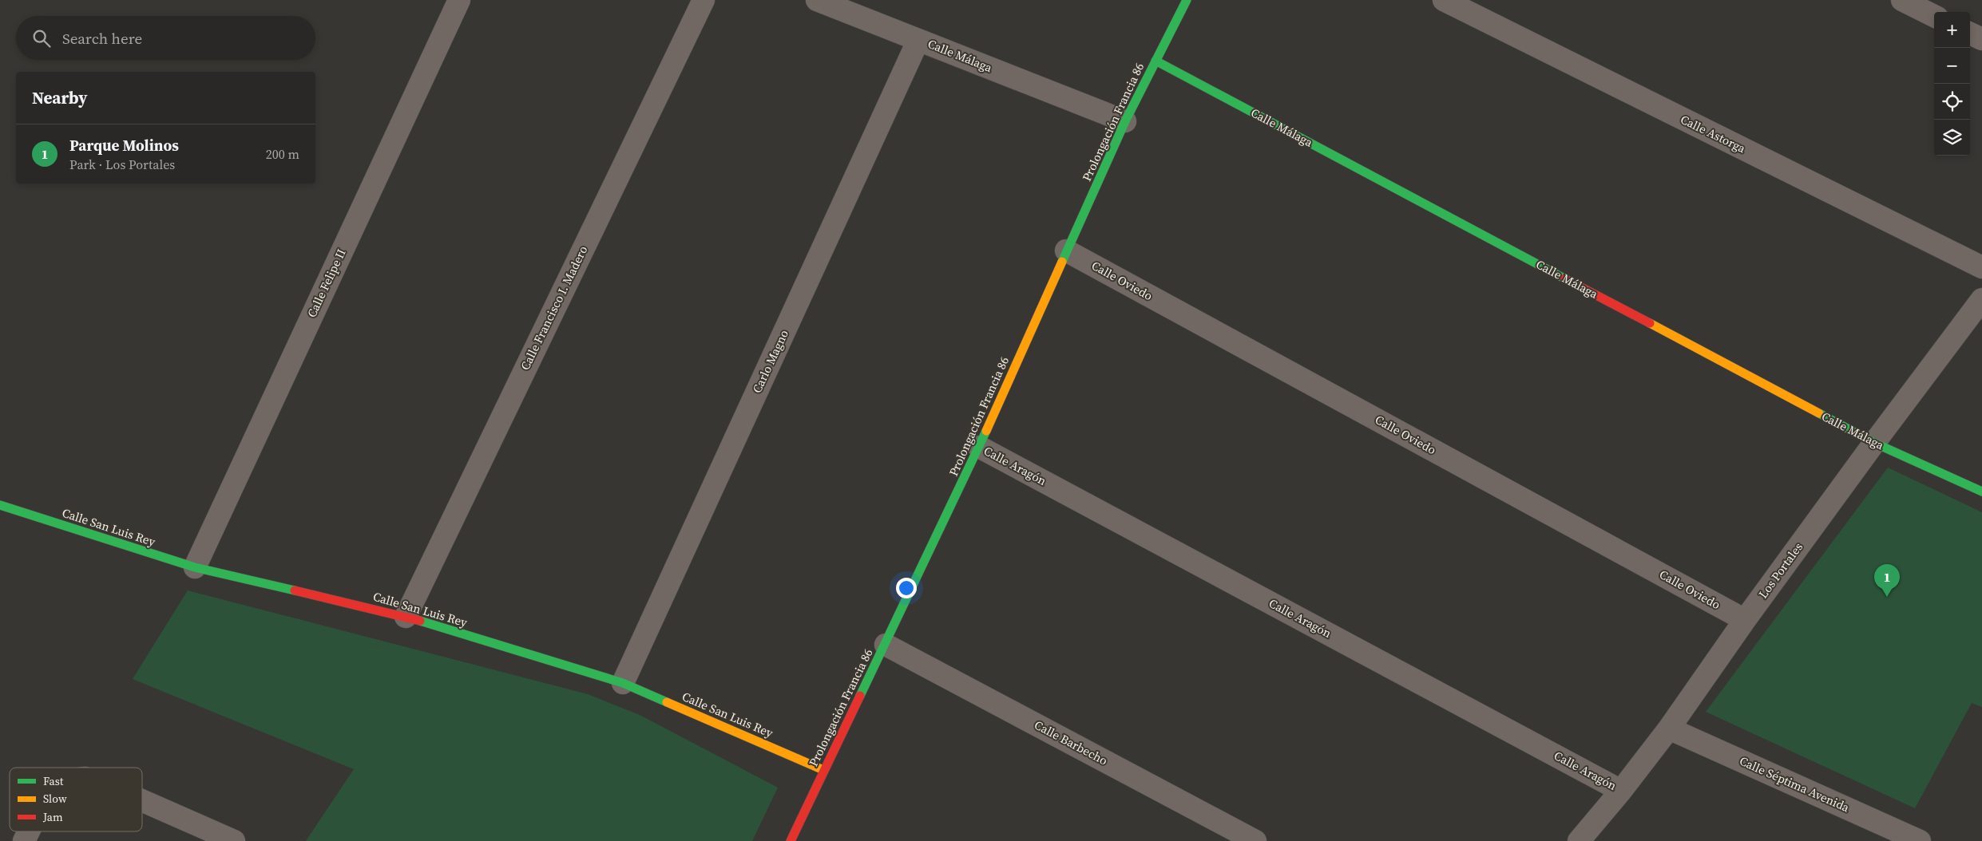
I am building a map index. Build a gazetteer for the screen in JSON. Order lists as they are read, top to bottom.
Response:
{
  "streets": {
    "street": [
      "Calle Málaga",
      "Prolongación Francia 86",
      "Calle Astorga",
      "Calle Oviedo",
      "Calle Felipe II",
      "Calle Francisco I. Madero",
      "Carlo Magno",
      "Calle Aragón",
      "Calle San Luis Rey",
      "Los Portales",
      "Calle Barbecho",
      "Calle Séptima Avenida"
    ]
  },
  "crossings": [
    ["Calle Málaga", "Prolongación Francia 86"],
    ["Calle Málaga", "Carlo Magno"],
    ["Calle Málaga", "Los Portales"],
    ["Prolongación Francia 86", "Calle Oviedo"],
    ["Prolongación Francia 86", "Calle Aragón"],
    ["Prolongación Francia 86", "Calle San Luis Rey"],
    ["Prolongación Francia 86", "Calle Barbecho"],
    ["Calle Oviedo", "Los Portales"],
    ["Calle Felipe II", "Calle San Luis Rey"],
    ["Calle Francisco I. Madero", "Calle San Luis Rey"],
    ["Carlo Magno", "Calle San Luis Rey"],
    ["Calle Aragón", "Los Portales"],
    ["Los Portales", "Calle Séptima Avenida"]
  ],
  "legend": ["Fast", "Slow", "Jam"],
  "page": {
    "map_buttons": ["+", "−"],
    "search": "Search here",
    "heading": "Nearby",
    "list": [
      {
        "mark": "1",
        "name": "Parque Molinos",
        "note": "Park · Los Portales",
        "value": "200 m"
      }
    ],
    "pins": "1"
  }
}
